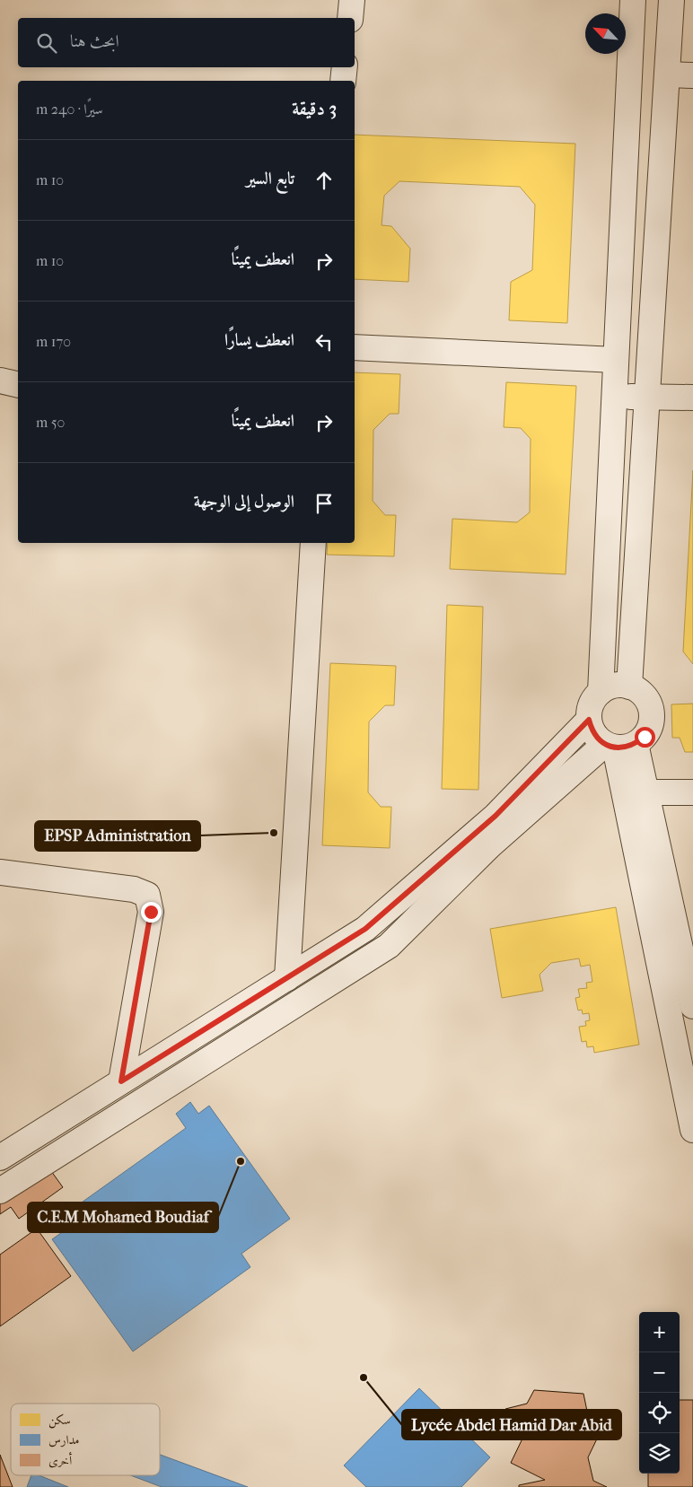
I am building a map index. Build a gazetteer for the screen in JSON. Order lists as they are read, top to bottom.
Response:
{
  "places": ["EPSP Administration", "C.E.M Mohamed Boudiaf", "Lycée Abdel Hamid Dar Abid"],
  "legend": ["سكن", "مدارس", "أخرى"],
  "north": "top left",
  "page": {
    "search": "ابحث هنا",
    "heading": ["3 دقيقة", "سيرًا · 240 m"],
    "list": [
      ["تابع السير", "10 m"],
      ["انعطف يمينًا", "10 m"],
      ["انعطف يسارًا", "170 m"],
      ["انعطف يمينًا", "50 m"],
      "الوصول إلى الوجهة"
    ],
    "map_buttons": ["+", "−"]
  }
}
